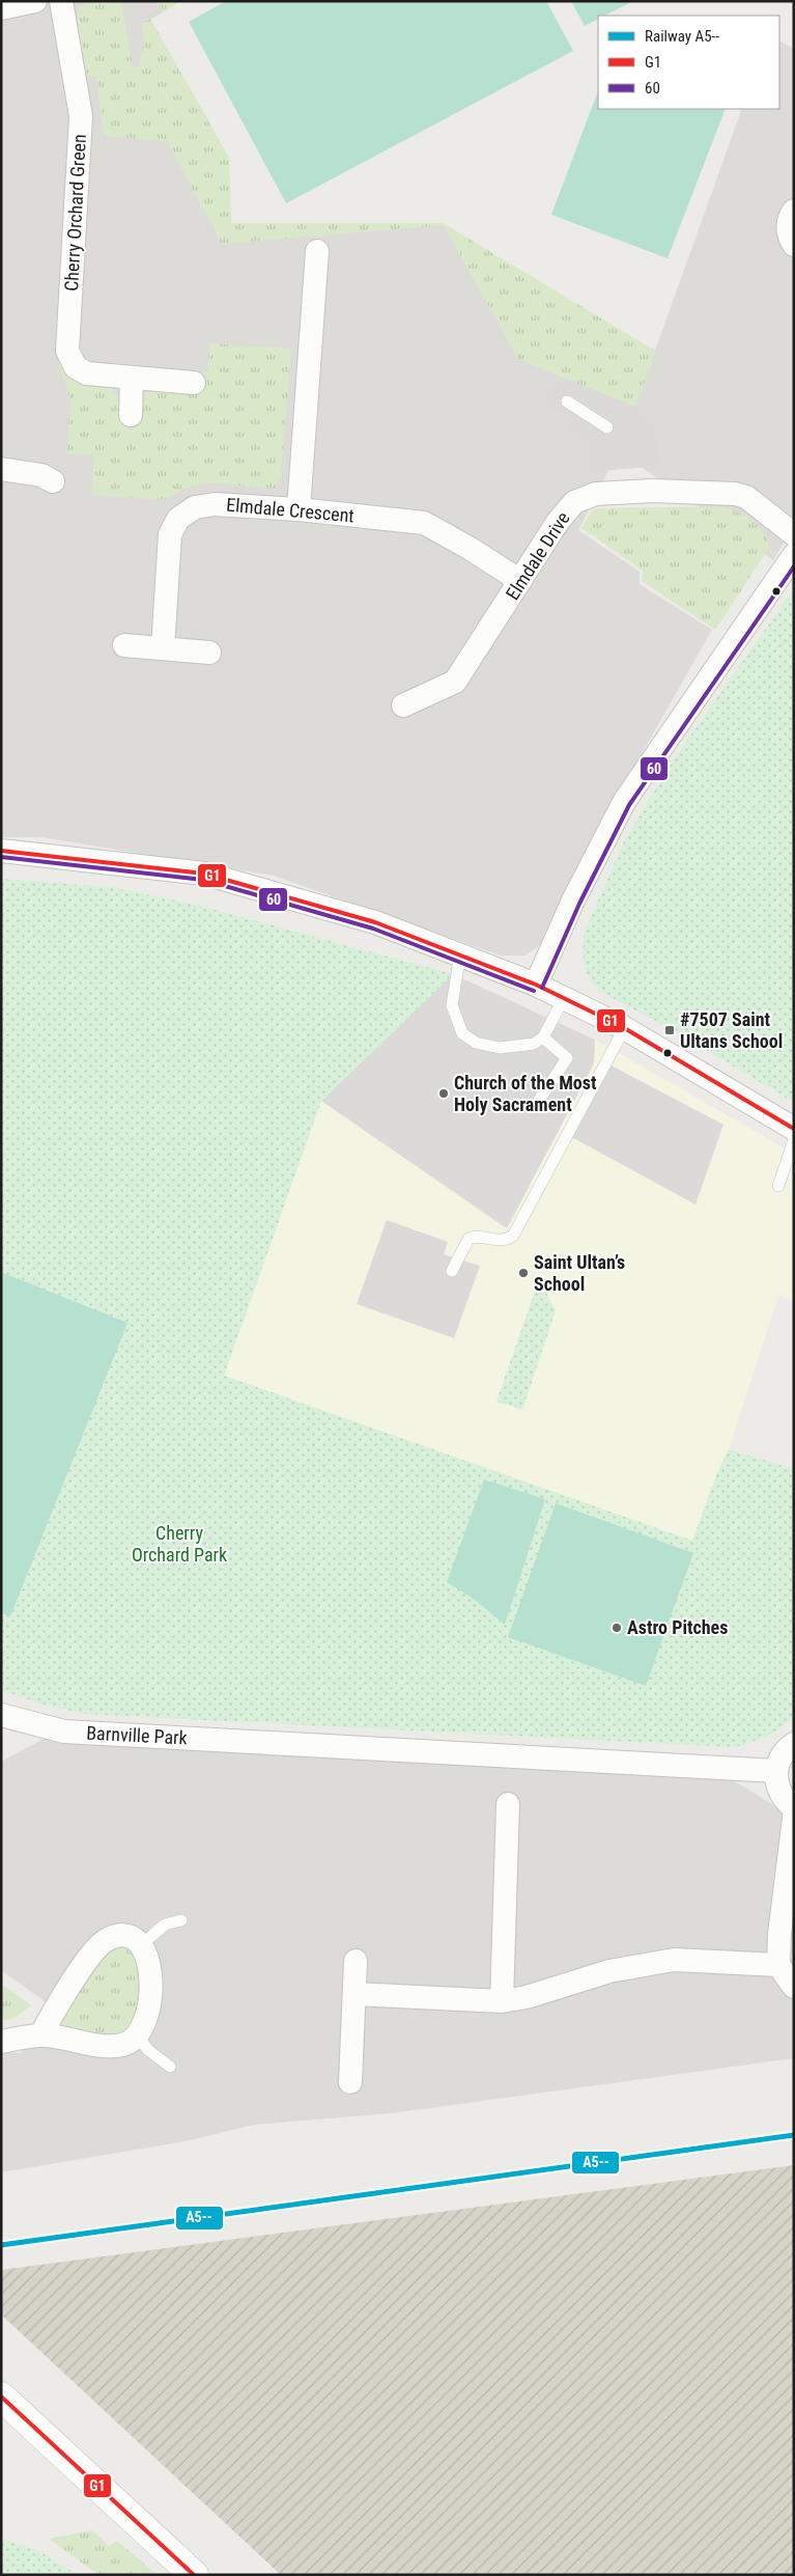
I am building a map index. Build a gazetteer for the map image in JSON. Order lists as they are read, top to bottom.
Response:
{
  "streets": {
    "street": [
      "Cherry Orchard Green",
      "Elmdale Crescent",
      "Elmdale Drive",
      "Barnville Park"
    ]
  },
  "crossings": [
    ["Elmdale Crescent", "Elmdale Drive"]
  ],
  "parks": ["Cherry Orchard Park"],
  "places": {
    "transit": ["#7507 Saint Ultans School"],
    "other": ["Church of the Most Holy Sacrament", "Saint Ultan’s School", "Astro Pitches"]
  },
  "lines": ["transit line 60", "transit line G1", "rail line A5--"],
  "legend": ["Railway A5--", "G1", "60"]
}
